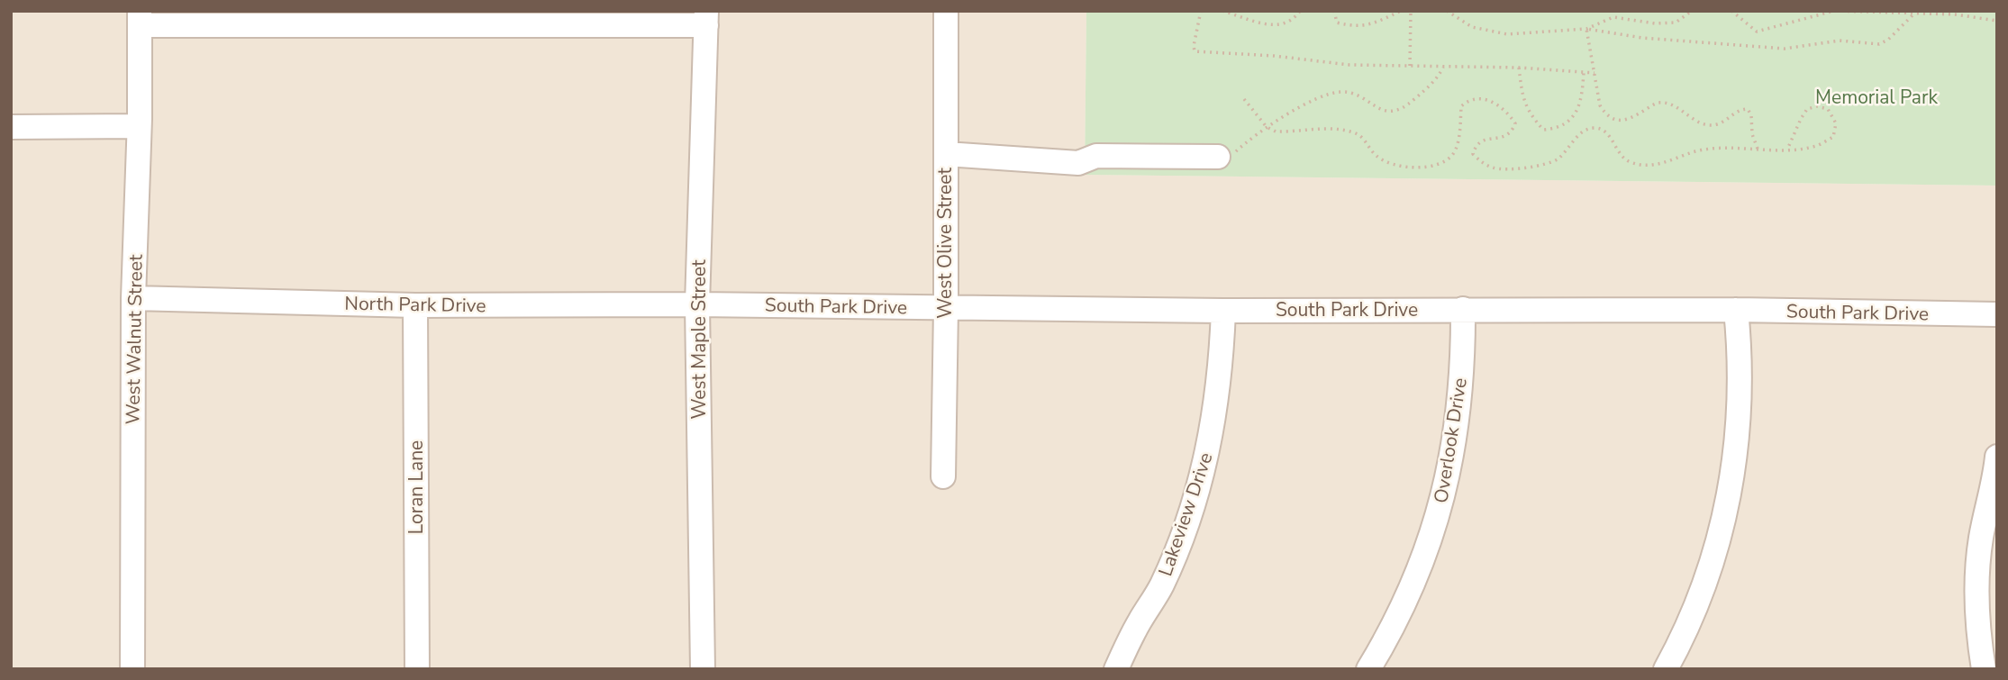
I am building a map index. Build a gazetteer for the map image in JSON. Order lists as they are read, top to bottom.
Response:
{
  "streets": {
    "street": [
      "West Olive Street",
      "North Park Drive",
      "South Park Drive",
      "West Walnut Street",
      "West Maple Street",
      "Overlook Drive",
      "Loran Lane",
      "Lakeview Drive"
    ]
  },
  "crossings": [
    ["West Olive Street", "South Park Drive"],
    ["North Park Drive", "South Park Drive"],
    ["North Park Drive", "West Walnut Street"],
    ["North Park Drive", "West Maple Street"],
    ["North Park Drive", "Loran Lane"],
    ["South Park Drive", "West Maple Street"],
    ["South Park Drive", "Overlook Drive"],
    ["South Park Drive", "Lakeview Drive"]
  ],
  "parks": ["Memorial Park"]
}
